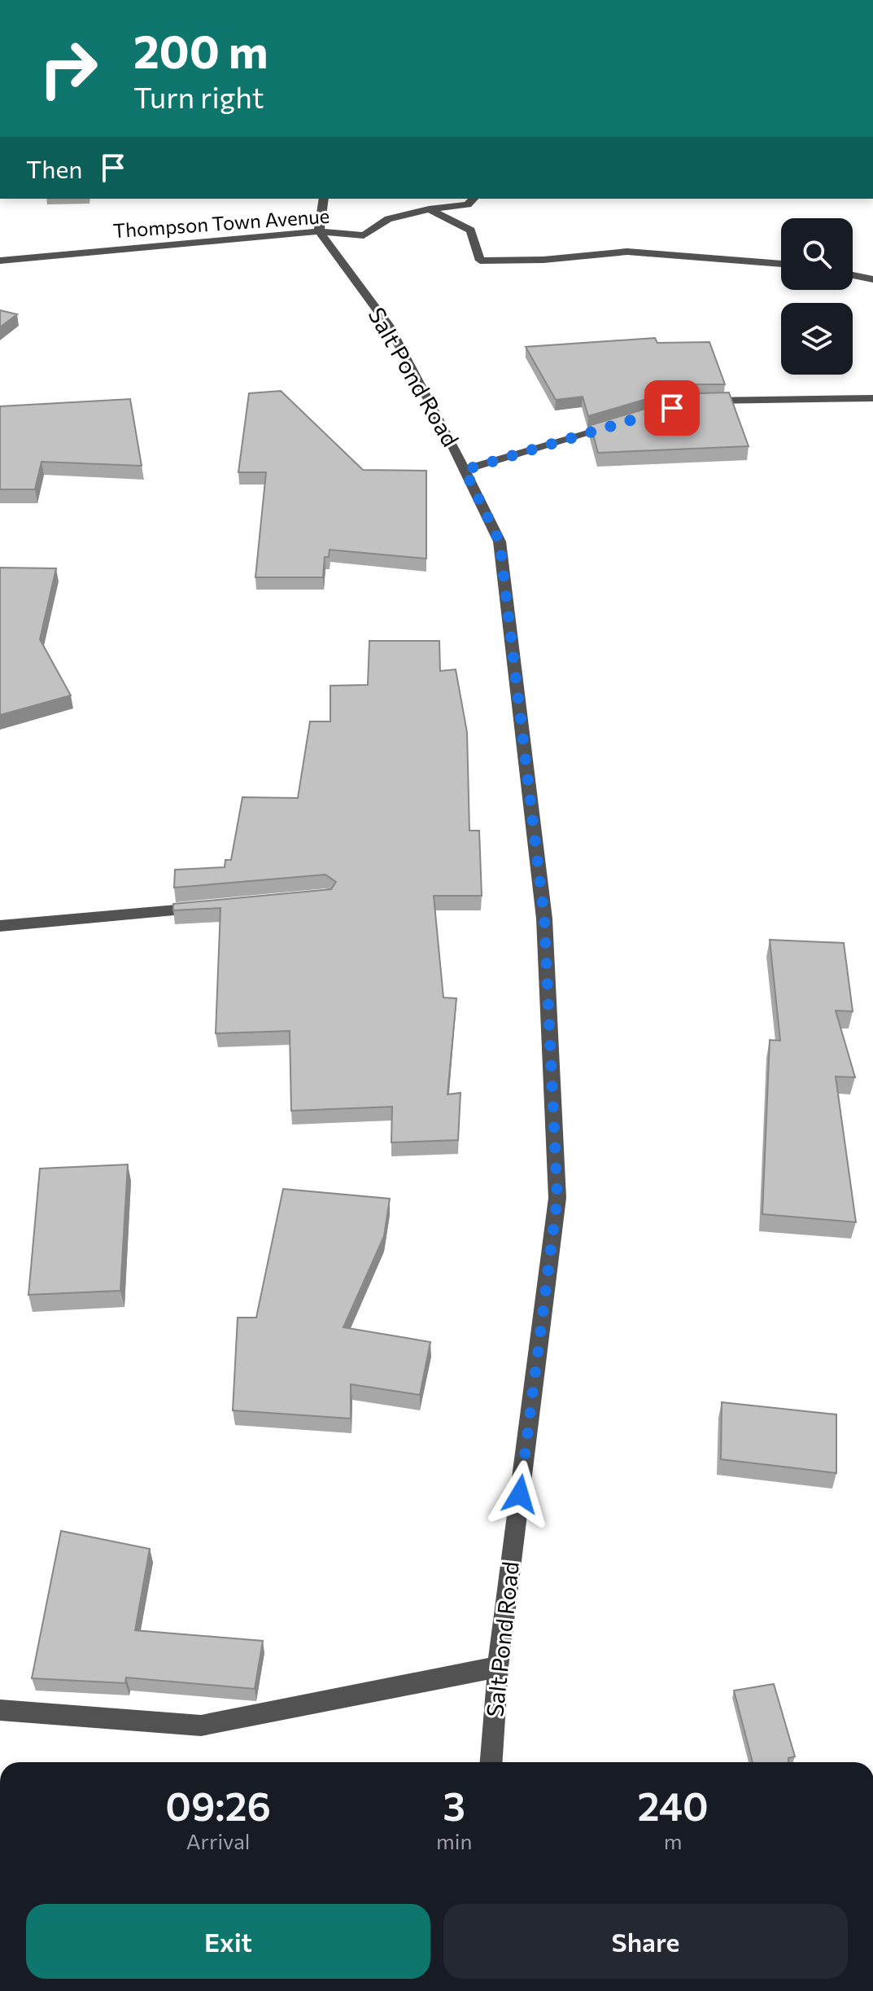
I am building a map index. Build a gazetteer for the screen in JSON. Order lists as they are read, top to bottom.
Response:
{
  "streets": {
    "street": ["Thompson Town Avenue", "Salt Pond Road"]
  },
  "crossings": [
    ["Thompson Town Avenue", "Salt Pond Road"]
  ],
  "page": {
    "turn": ["200 m", "Turn right"],
    "then": "Then",
    "eta": [
      "09:26",
      "Arrival",
      "3",
      "min",
      "240",
      "m"
    ],
    "buttons": ["Exit", "Share"]
  }
}
